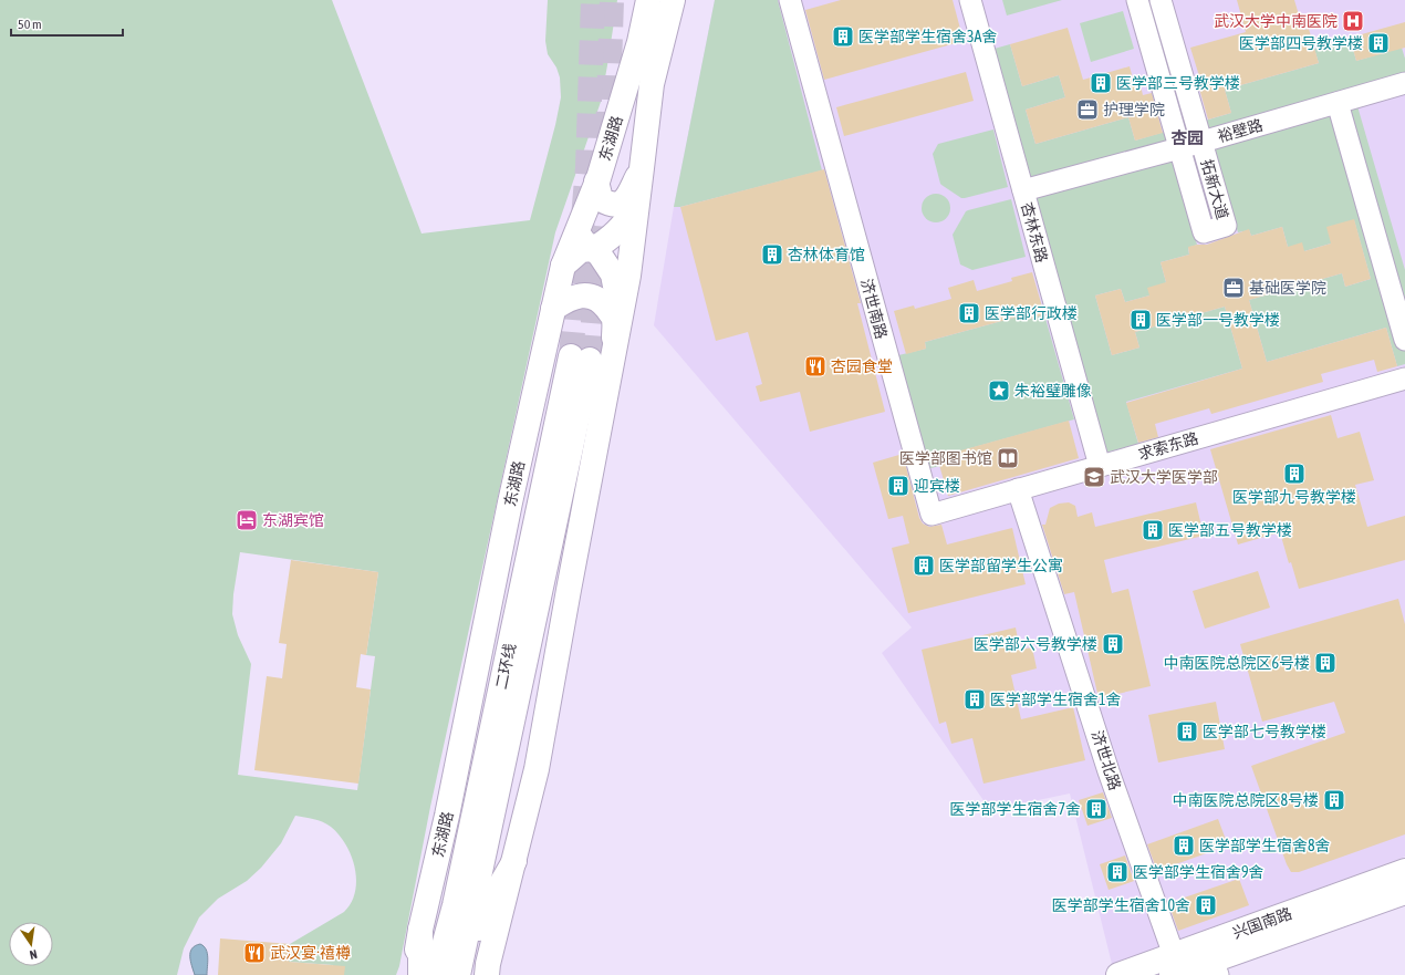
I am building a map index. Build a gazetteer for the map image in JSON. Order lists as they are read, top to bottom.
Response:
{
  "streets": {
    "main road": ["东湖路", "二环线", "兴国南路"],
    "street": [
      "裕壁路",
      "拓新大道",
      "杏林东路",
      "济世南路",
      "求索东路",
      "济世北路"
    ]
  },
  "crossings": [
    ["裕壁路", "拓新大道"],
    ["裕壁路", "杏林东路"],
    ["杏林东路", "求索东路"],
    ["济世南路", "求索东路"],
    ["求索东路", "济世北路"],
    ["济世北路", "兴国南路"]
  ],
  "districts": ["杏园"],
  "places": {
    "hospital": ["武汉大学中南医院"],
    "building": [
      "医学部学生宿舍3A舍",
      "医学部四号教学楼",
      "医学部三号教学楼",
      "杏林体育馆",
      "医学部行政楼",
      "医学部一号教学楼",
      "医学部九号教学楼",
      "迎宾楼",
      "医学部五号教学楼",
      "医学部留学生公寓",
      "医学部六号教学楼",
      "中南医院总院区6号楼",
      "医学部学生宿舍1舍",
      "医学部七号教学楼",
      "中南医院总院区8号楼",
      "医学部学生宿舍7舍",
      "医学部学生宿舍8舍",
      "医学部学生宿舍9舍",
      "医学部学生宿舍10舍"
    ],
    "office": ["护理学院", "基础医学院"],
    "restaurant": ["杏园食堂", "武汉宴·禧樽"],
    "place": ["朱裕璧雕像"],
    "library": ["医学部图书馆"],
    "school or university": ["武汉大学医学部"],
    "hotel": ["东湖宾馆"]
  },
  "scale_bar": "50 m",
  "north": "bottom"
}
